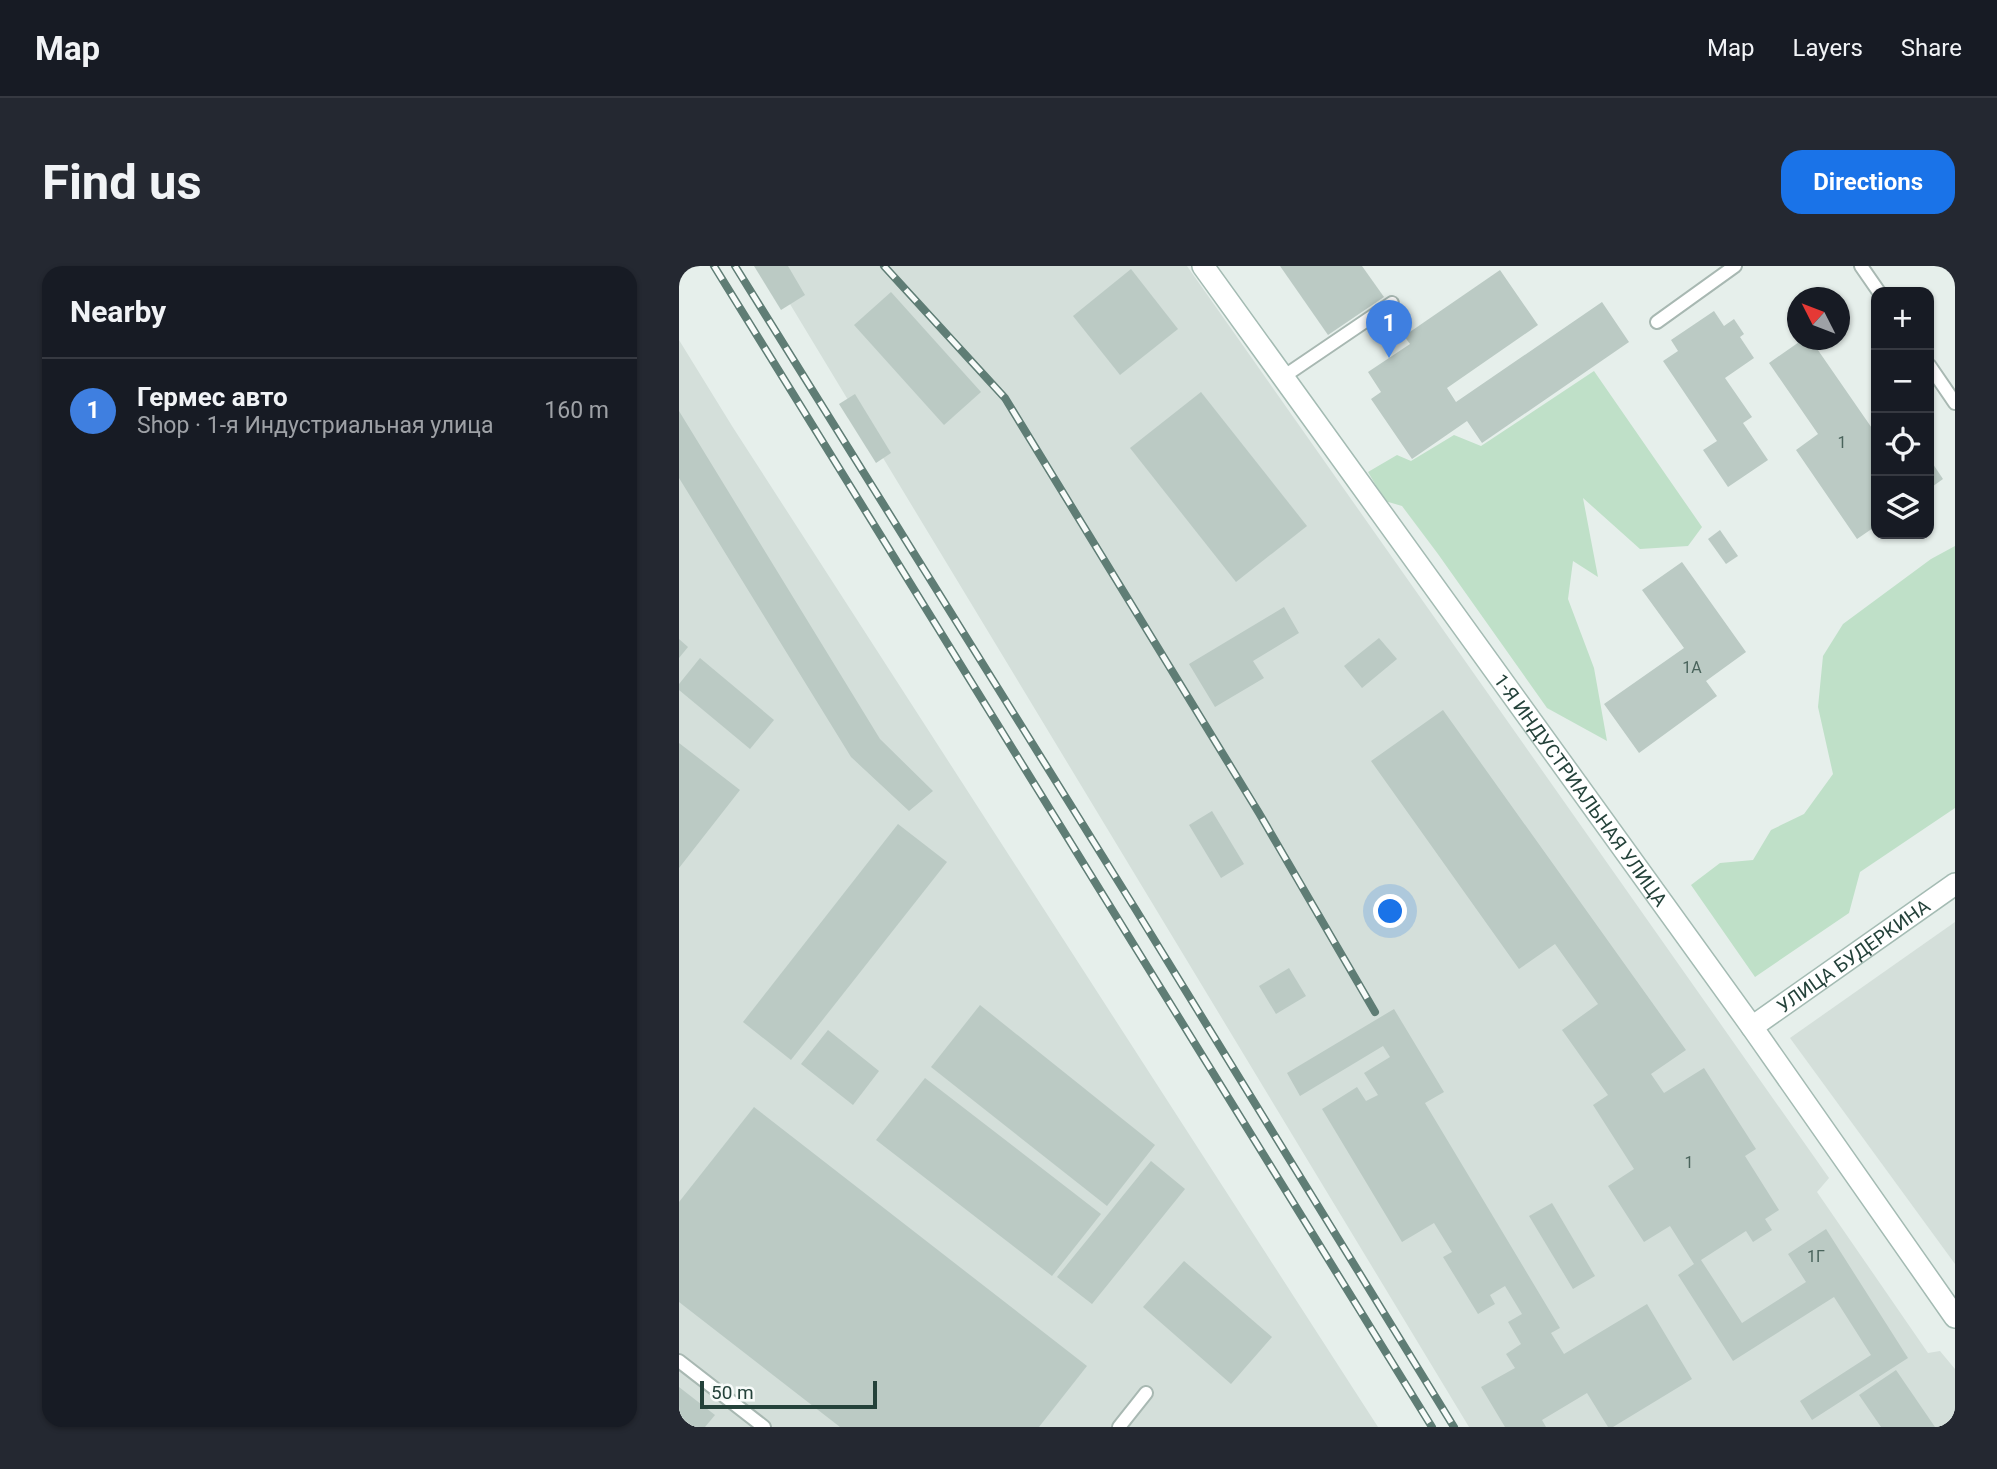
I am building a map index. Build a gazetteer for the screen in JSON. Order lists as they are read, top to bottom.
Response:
{
  "streets": {
    "main road": ["1-Я ИНДУСТРИАЛЬНАЯ УЛИЦА", "УЛИЦА БУДЕРКИНА"]
  },
  "crossings": [
    ["1-Я ИНДУСТРИАЛЬНАЯ УЛИЦА", "УЛИЦА БУДЕРКИНА"]
  ],
  "house_numbers": [
    "1",
    "1А",
    "1",
    "1Г"
  ],
  "scale_bar": "50 m",
  "north": "top left",
  "page": {
    "header": "Map",
    "nav": ["Map", "Layers", "Share"],
    "buttons": "Directions",
    "title": "Find us",
    "heading": "Nearby",
    "map_buttons": ["+", "−"],
    "pins": "1",
    "list": [
      {
        "mark": "1",
        "name": "Гермес авто",
        "note": "Shop · 1-я Индустриальная улица",
        "value": "160 m"
      }
    ],
    "scale": "50 m"
  }
}
